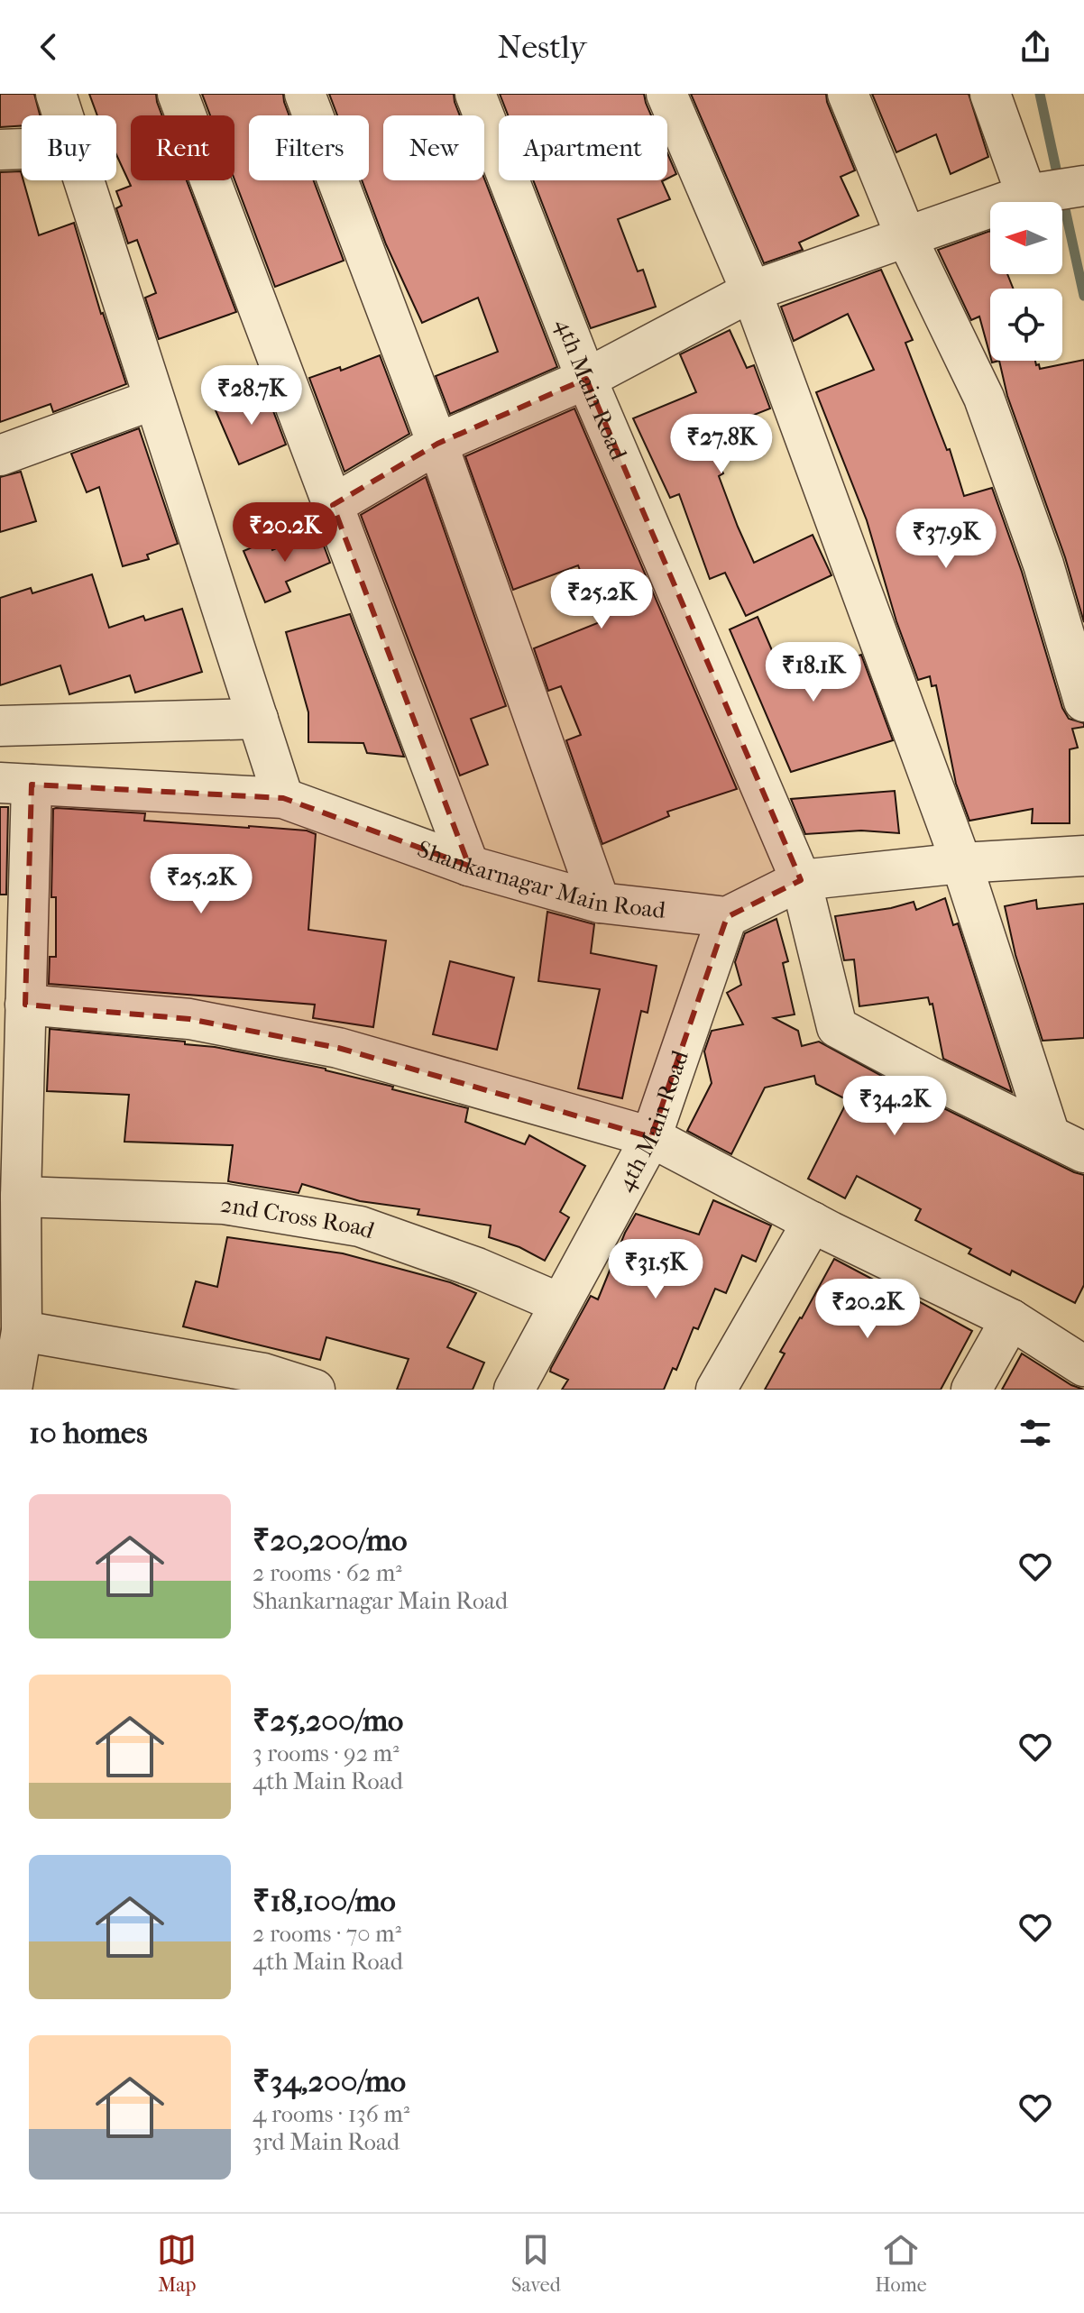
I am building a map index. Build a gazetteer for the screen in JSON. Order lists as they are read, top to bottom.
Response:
{
  "streets": {
    "street": ["4th Main Road", "Shankarnagar Main Road", "2nd Cross Road"]
  },
  "crossings": [
    ["4th Main Road", "Shankarnagar Main Road"],
    ["4th Main Road", "2nd Cross Road"]
  ],
  "north": "left",
  "page": {
    "header": "Nestly",
    "chip": [
      "Buy",
      "Rent",
      "Filters",
      "New",
      "Apartment"
    ],
    "price": [
      "₹28.7K",
      "₹27.8K",
      "₹20.2K",
      "₹37.9K",
      "₹25.2K",
      "₹18.1K",
      "₹25.2K",
      "₹34.2K",
      "₹31.5K",
      "₹20.2K"
    ],
    "heading": "10 homes",
    "list": [
      {
        "name": "₹20,200/mo",
        "note": "2 rooms · 62 m² · Shankarnagar Main Road"
      },
      {
        "name": "₹25,200/mo",
        "note": "3 rooms · 92 m² · 4th Main Road"
      },
      {
        "name": "₹18,100/mo",
        "note": "2 rooms · 70 m² · 4th Main Road"
      },
      {
        "name": "₹34,200/mo",
        "note": "4 rooms · 136 m² · 3rd Main Road"
      }
    ],
    "tabs": ["Map", "Saved", "Home"]
  }
}
